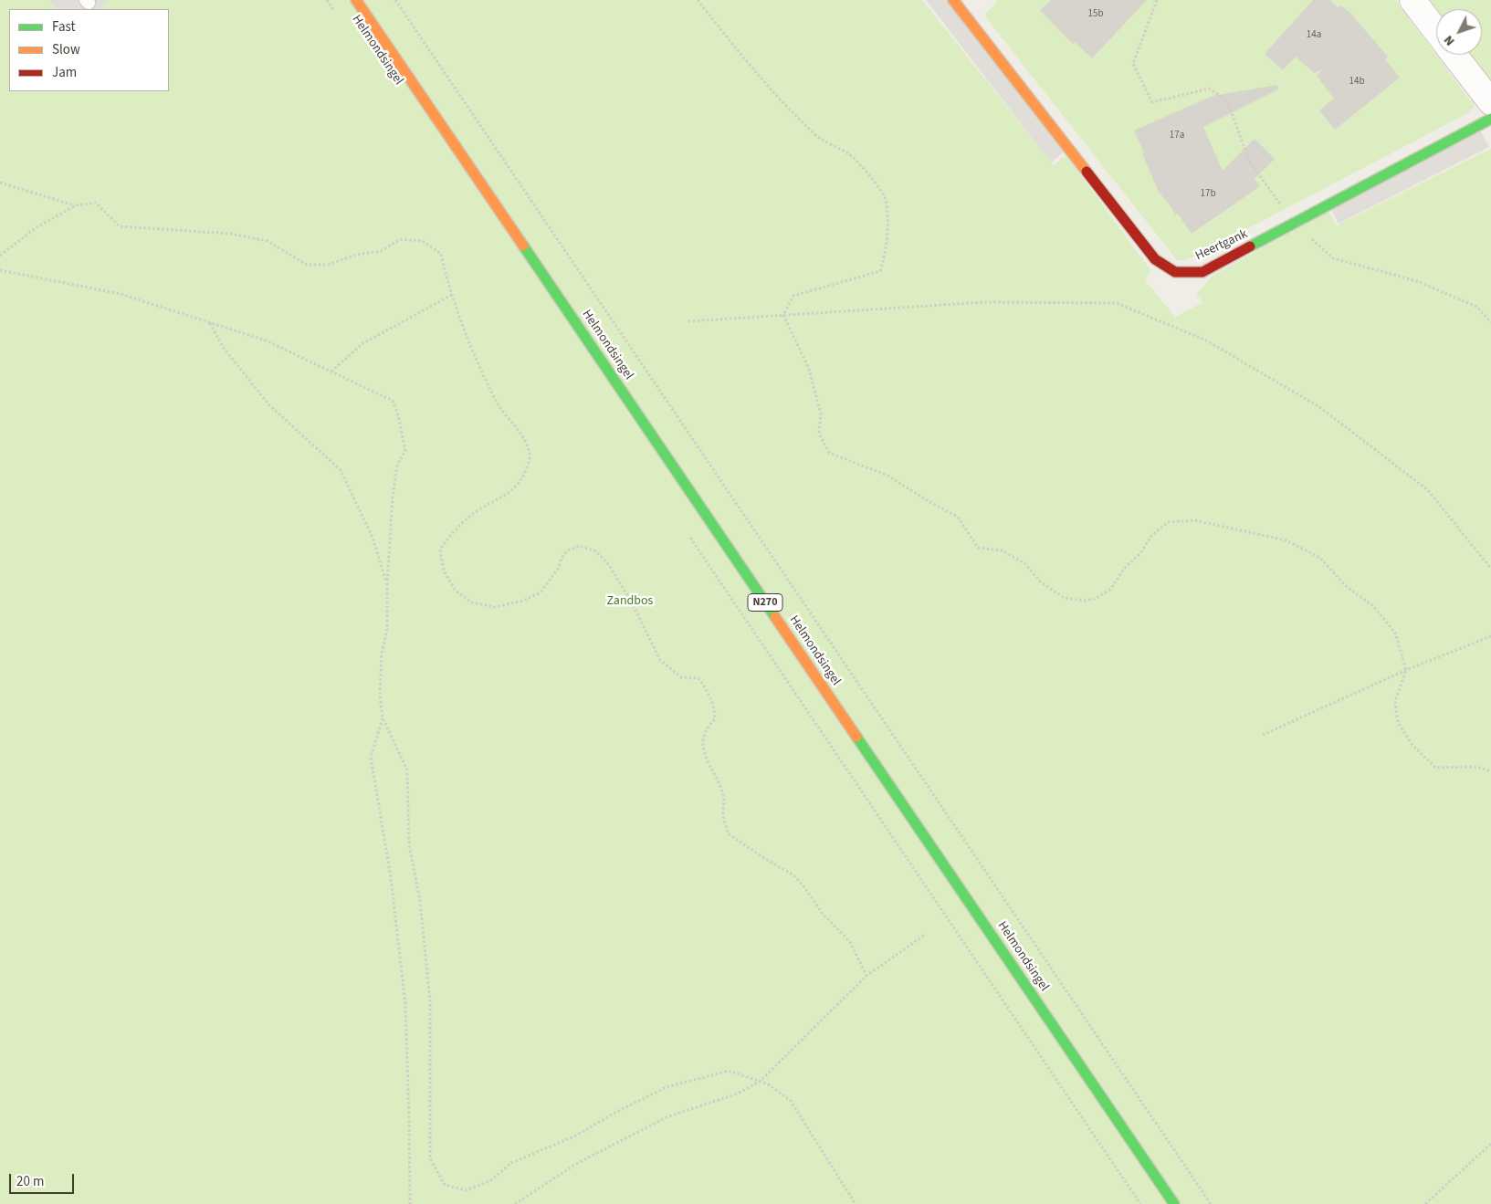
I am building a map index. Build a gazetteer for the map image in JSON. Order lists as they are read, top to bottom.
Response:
{
  "streets": {
    "main road": ["Helmondsingel", "Heertgank", "N270"]
  },
  "parks": ["Zandbos"],
  "house_numbers": [
    "15b",
    "14a",
    "14b",
    "17a",
    "17b"
  ],
  "legend": ["Fast", "Slow", "Jam"],
  "scale_bar": "20 m",
  "north": "bottom left"
}
